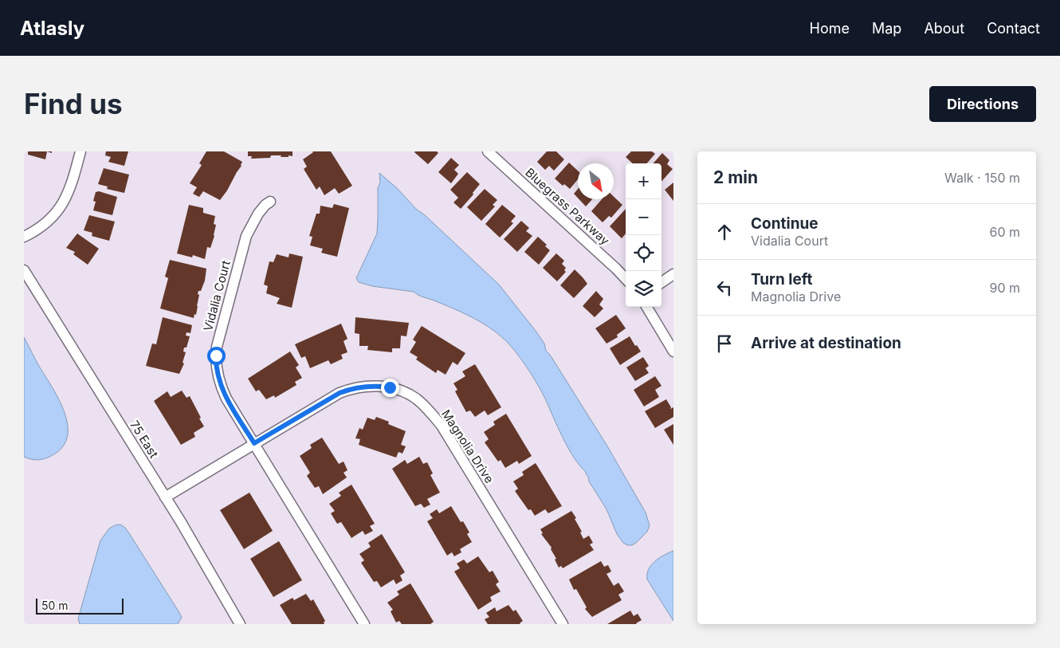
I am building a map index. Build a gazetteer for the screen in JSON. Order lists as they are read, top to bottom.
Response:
{
  "streets": {
    "street": [
      "Bluegrass Parkway",
      "Vidalia Court",
      "75 East",
      "Magnolia Drive"
    ]
  },
  "crossings": [
    ["Vidalia Court", "Magnolia Drive"],
    ["75 East", "Magnolia Drive"]
  ],
  "scale_bar": "50 m",
  "north": "bottom right",
  "page": {
    "header": "Atlasly",
    "nav": [
      "Home",
      "Map",
      "About",
      "Contact"
    ],
    "buttons": "Directions",
    "title": "Find us",
    "heading": ["2 min", "Walk · 150 m"],
    "map_buttons": ["+", "−"],
    "list": [
      ["Continue", "Vidalia Court", "60 m"],
      ["Turn left", "Magnolia Drive", "90 m"],
      "Arrive at destination"
    ],
    "scale": "50 m"
  }
}
